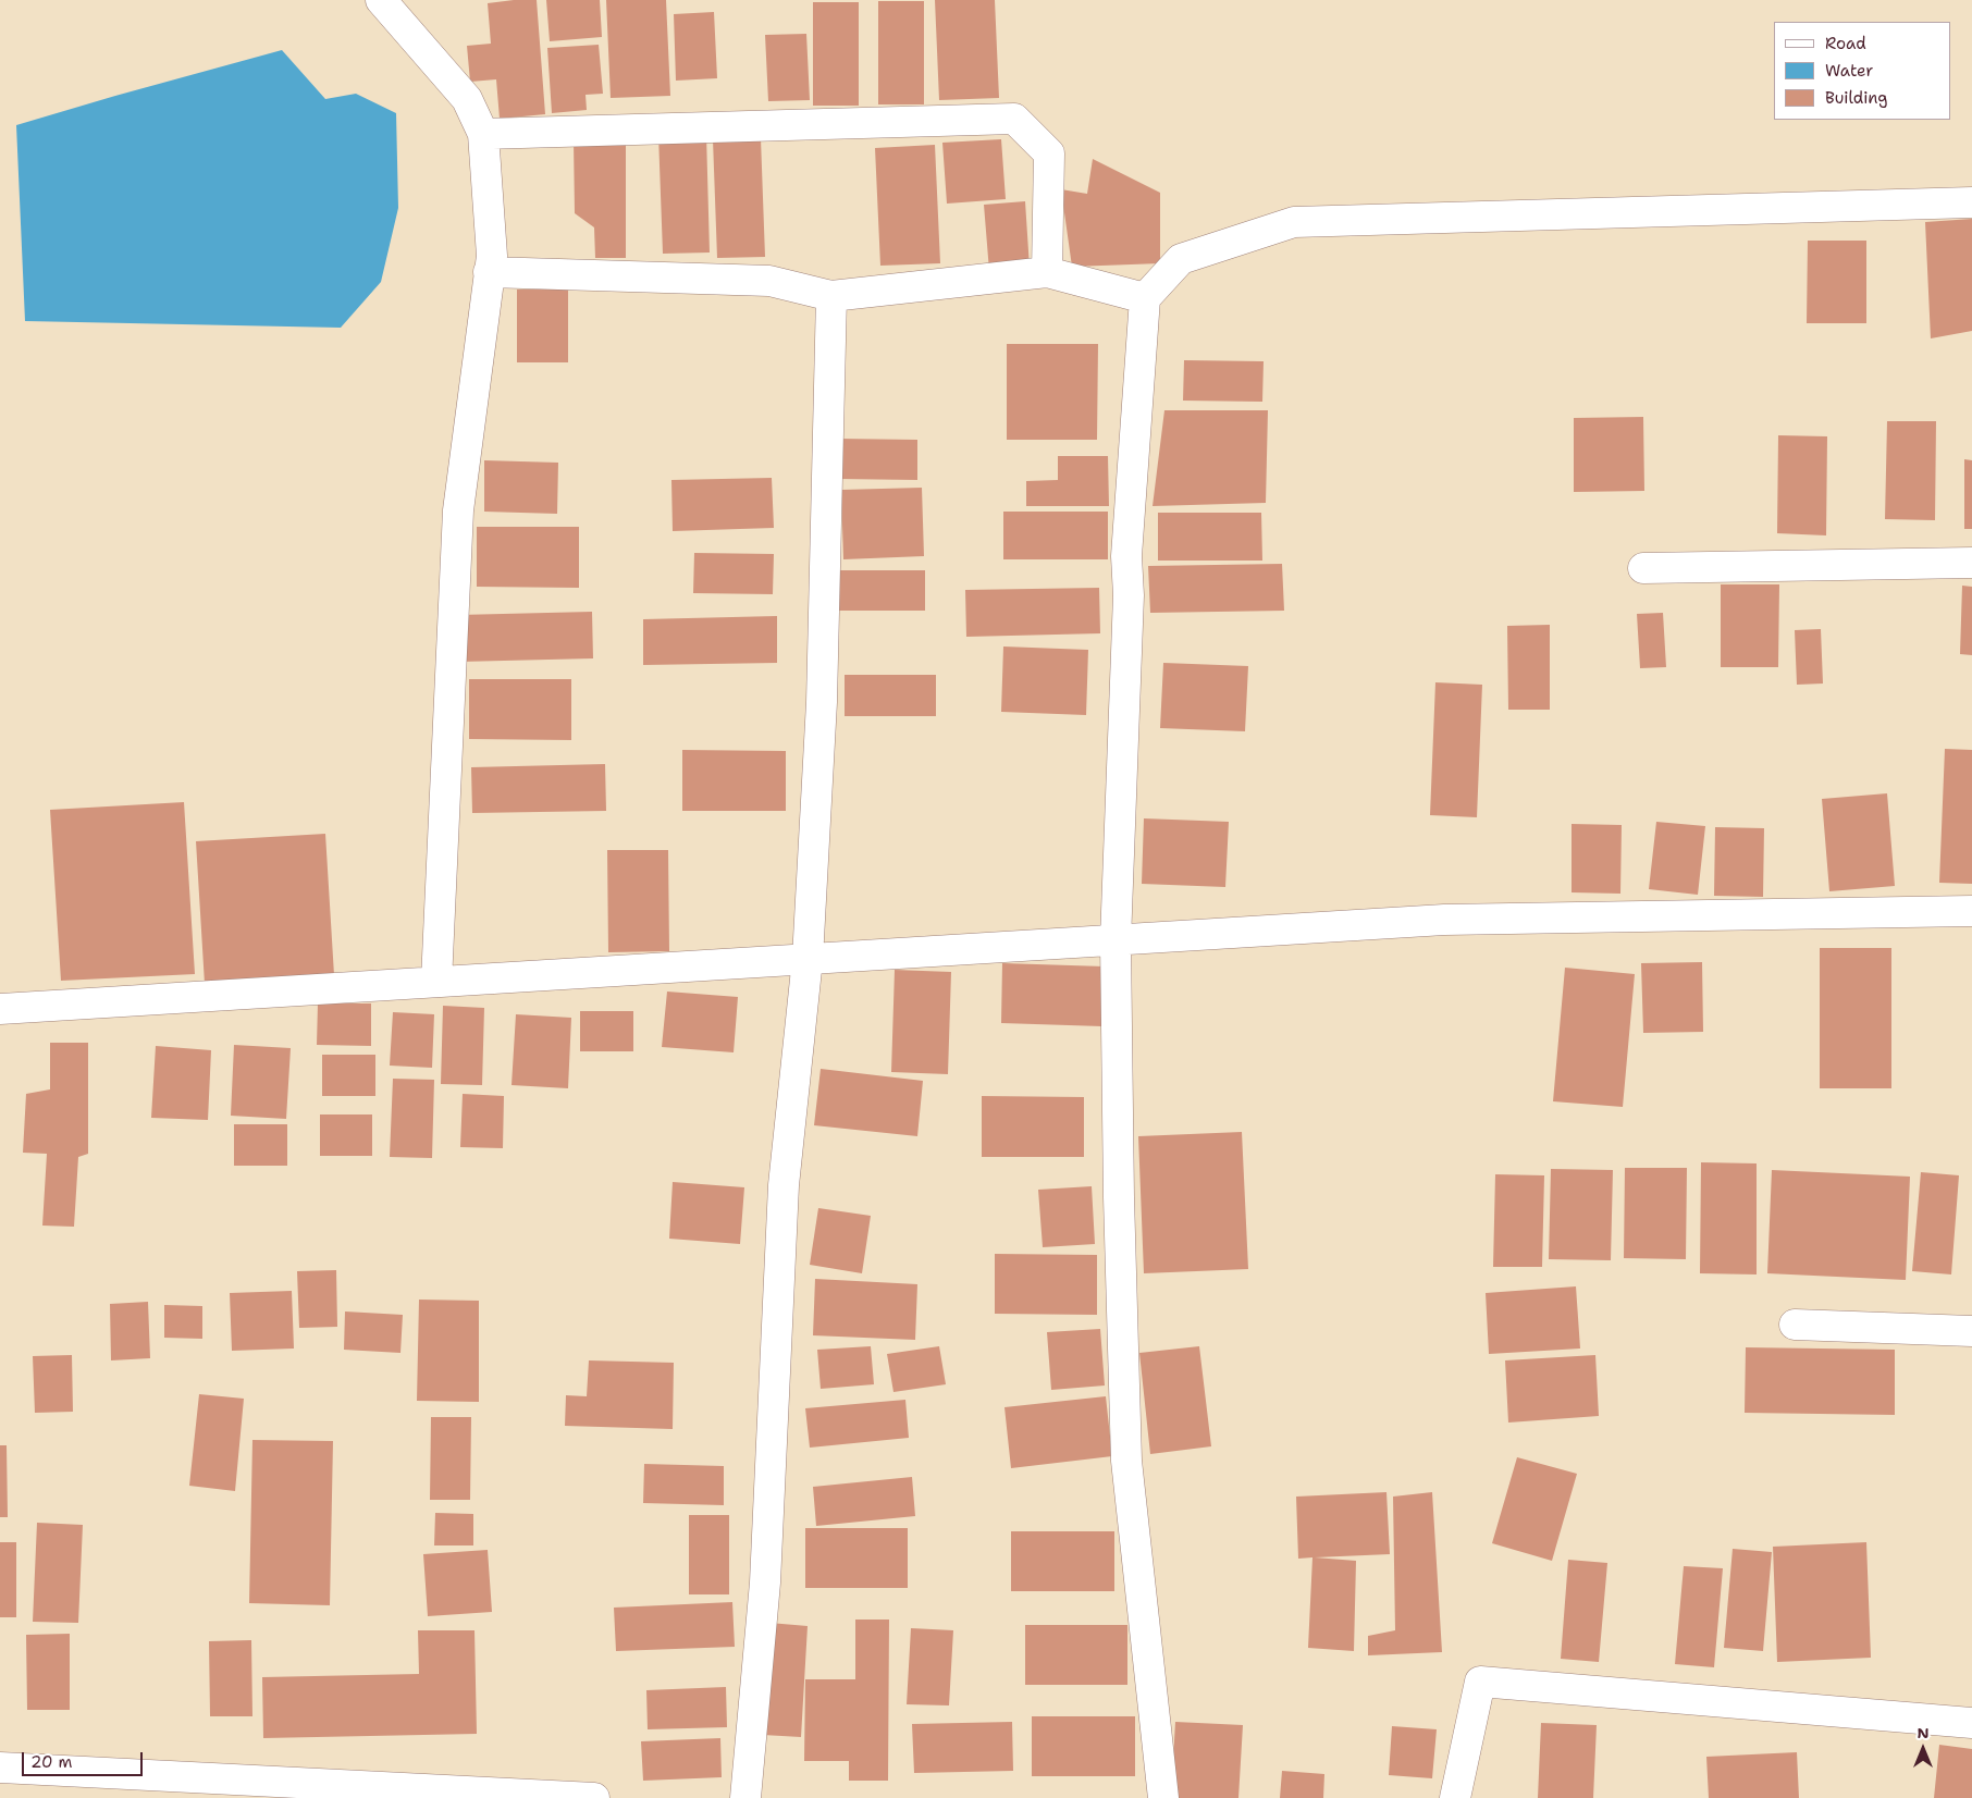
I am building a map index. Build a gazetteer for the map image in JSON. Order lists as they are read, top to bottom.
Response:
{
  "legend": ["Road", "Water", "Building"],
  "scale_bar": "20 m",
  "north": "top"
}
